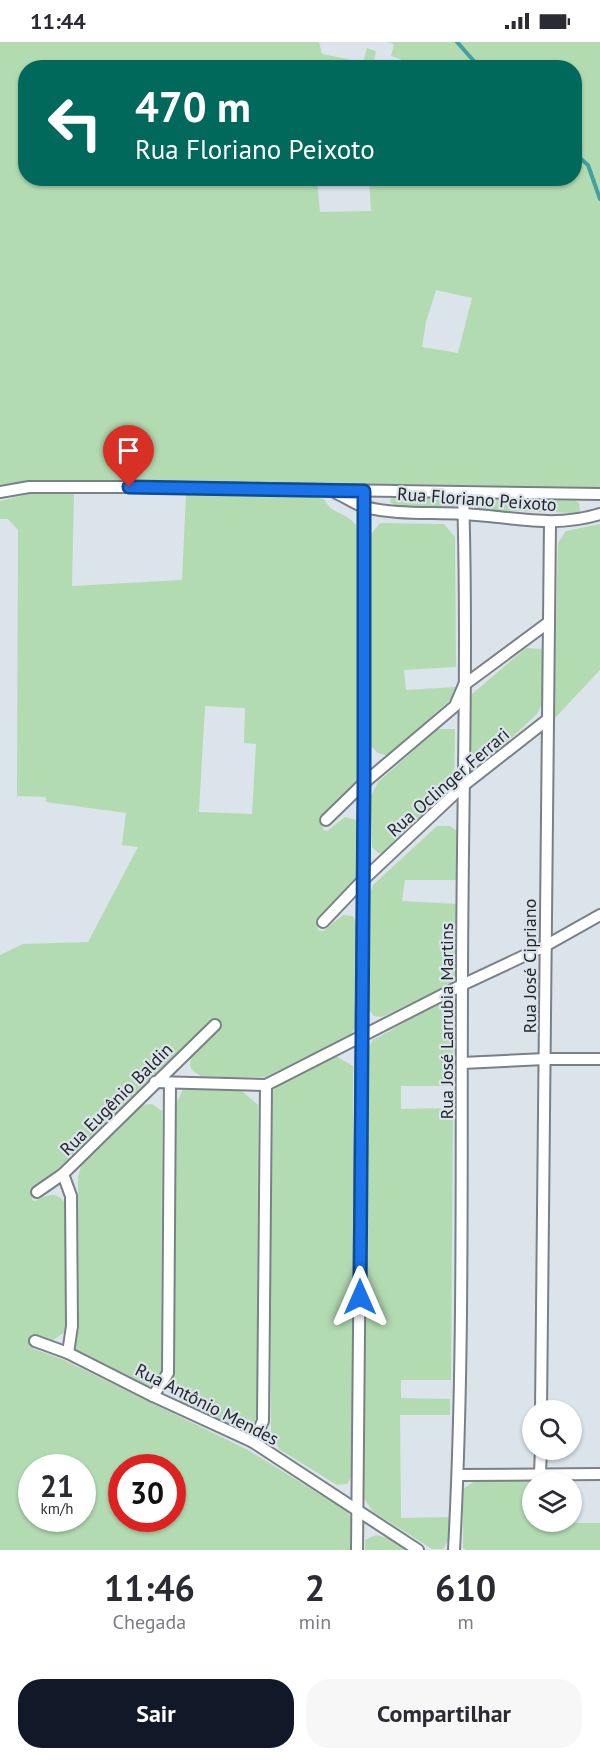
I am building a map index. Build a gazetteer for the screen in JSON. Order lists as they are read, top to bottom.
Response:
{
  "streets": {
    "street": [
      "Rua Floriano Peixoto",
      "Rua Oclinger Ferrari",
      "Rua José Cipriano",
      "Rua José Larrubia Martins",
      "Rua Eugênio Baldin",
      "Rua Antônio Mendes"
    ]
  },
  "crossings": [
    ["Rua Floriano Peixoto", "Rua José Cipriano"],
    ["Rua Floriano Peixoto", "Rua José Larrubia Martins"],
    ["Rua Oclinger Ferrari", "Rua José Cipriano"],
    ["Rua Oclinger Ferrari", "Rua José Larrubia Martins"]
  ],
  "page": {
    "status": "11:44",
    "turn": ["470 m", "Rua Floriano Peixoto"],
    "speed": "21 km/h",
    "limit": "30",
    "eta": [
      "11:46",
      "Chegada",
      "2",
      "min",
      "610",
      "m"
    ],
    "buttons": ["Sair", "Compartilhar"]
  }
}
